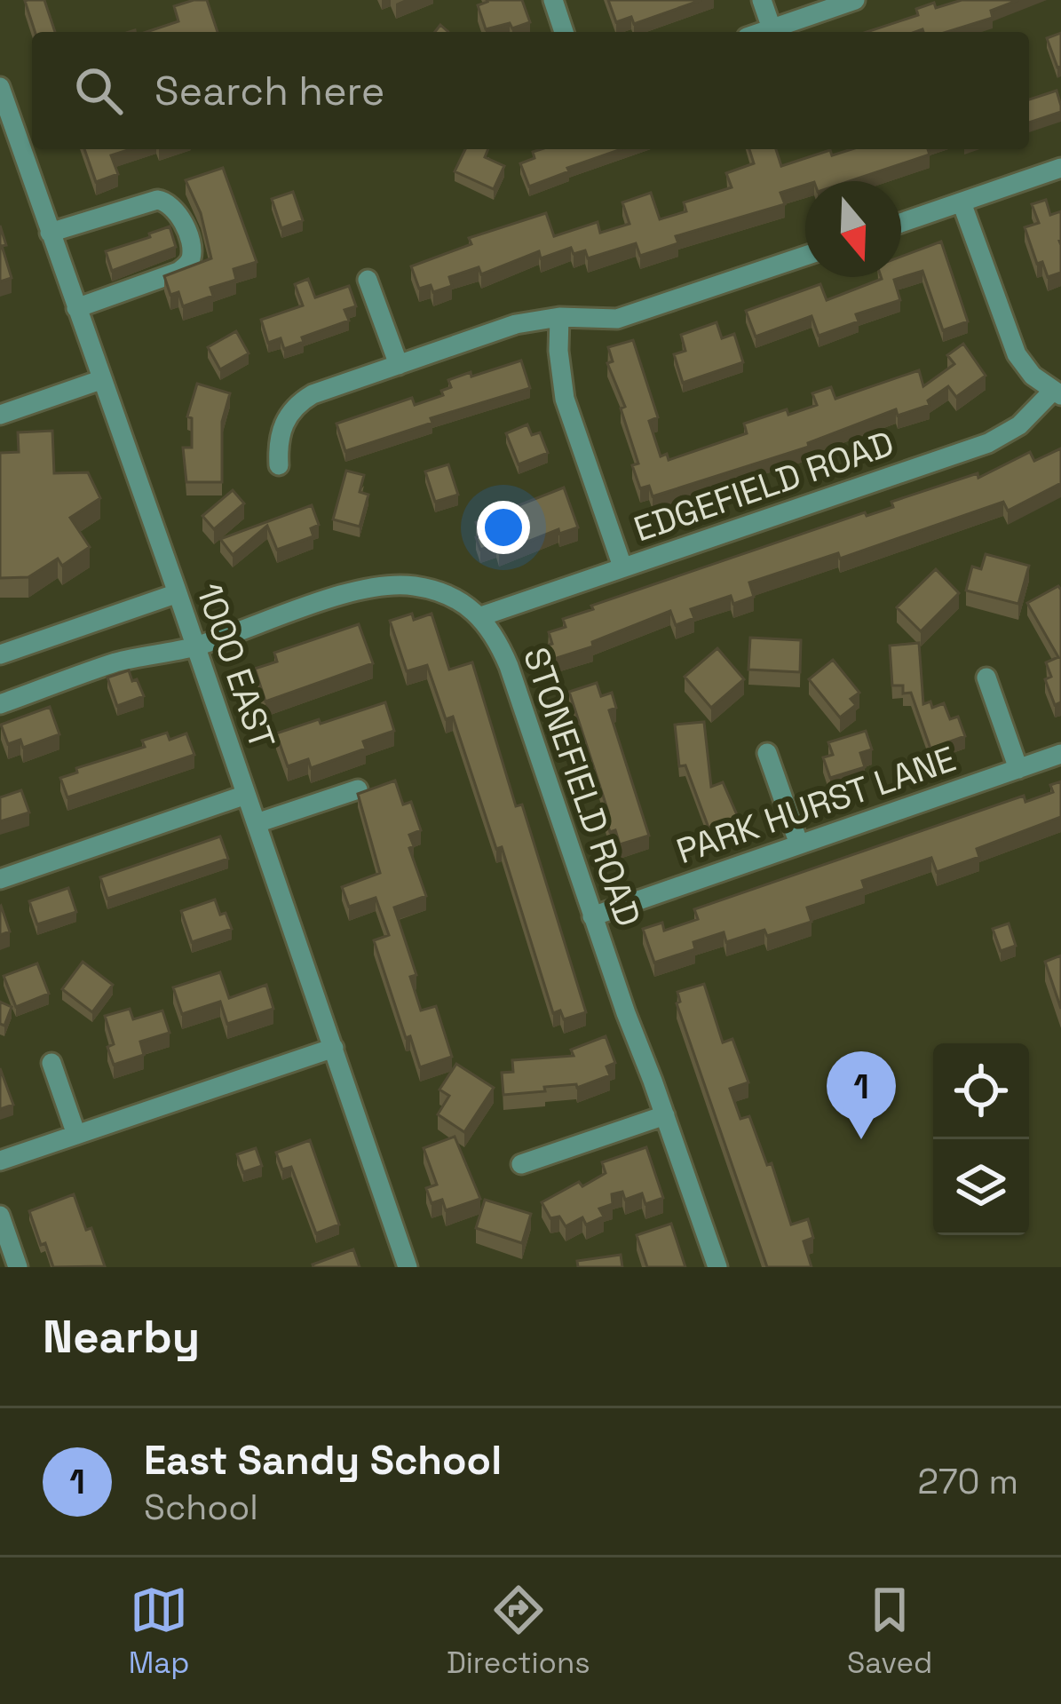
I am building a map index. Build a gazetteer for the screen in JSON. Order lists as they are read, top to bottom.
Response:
{
  "streets": {
    "street": [
      "EDGEFIELD ROAD",
      "1000 EAST",
      "STONEFIELD ROAD",
      "PARK HURST LANE"
    ]
  },
  "crossings": [
    ["EDGEFIELD ROAD", "STONEFIELD ROAD"],
    ["STONEFIELD ROAD", "PARK HURST LANE"]
  ],
  "north": "bottom",
  "page": {
    "search": "Search here",
    "pins": "1",
    "heading": "Nearby",
    "list": [
      {
        "mark": "1",
        "name": "East Sandy School",
        "note": "School",
        "value": "270 m"
      }
    ],
    "nav": ["Map", "Directions", "Saved"]
  }
}
